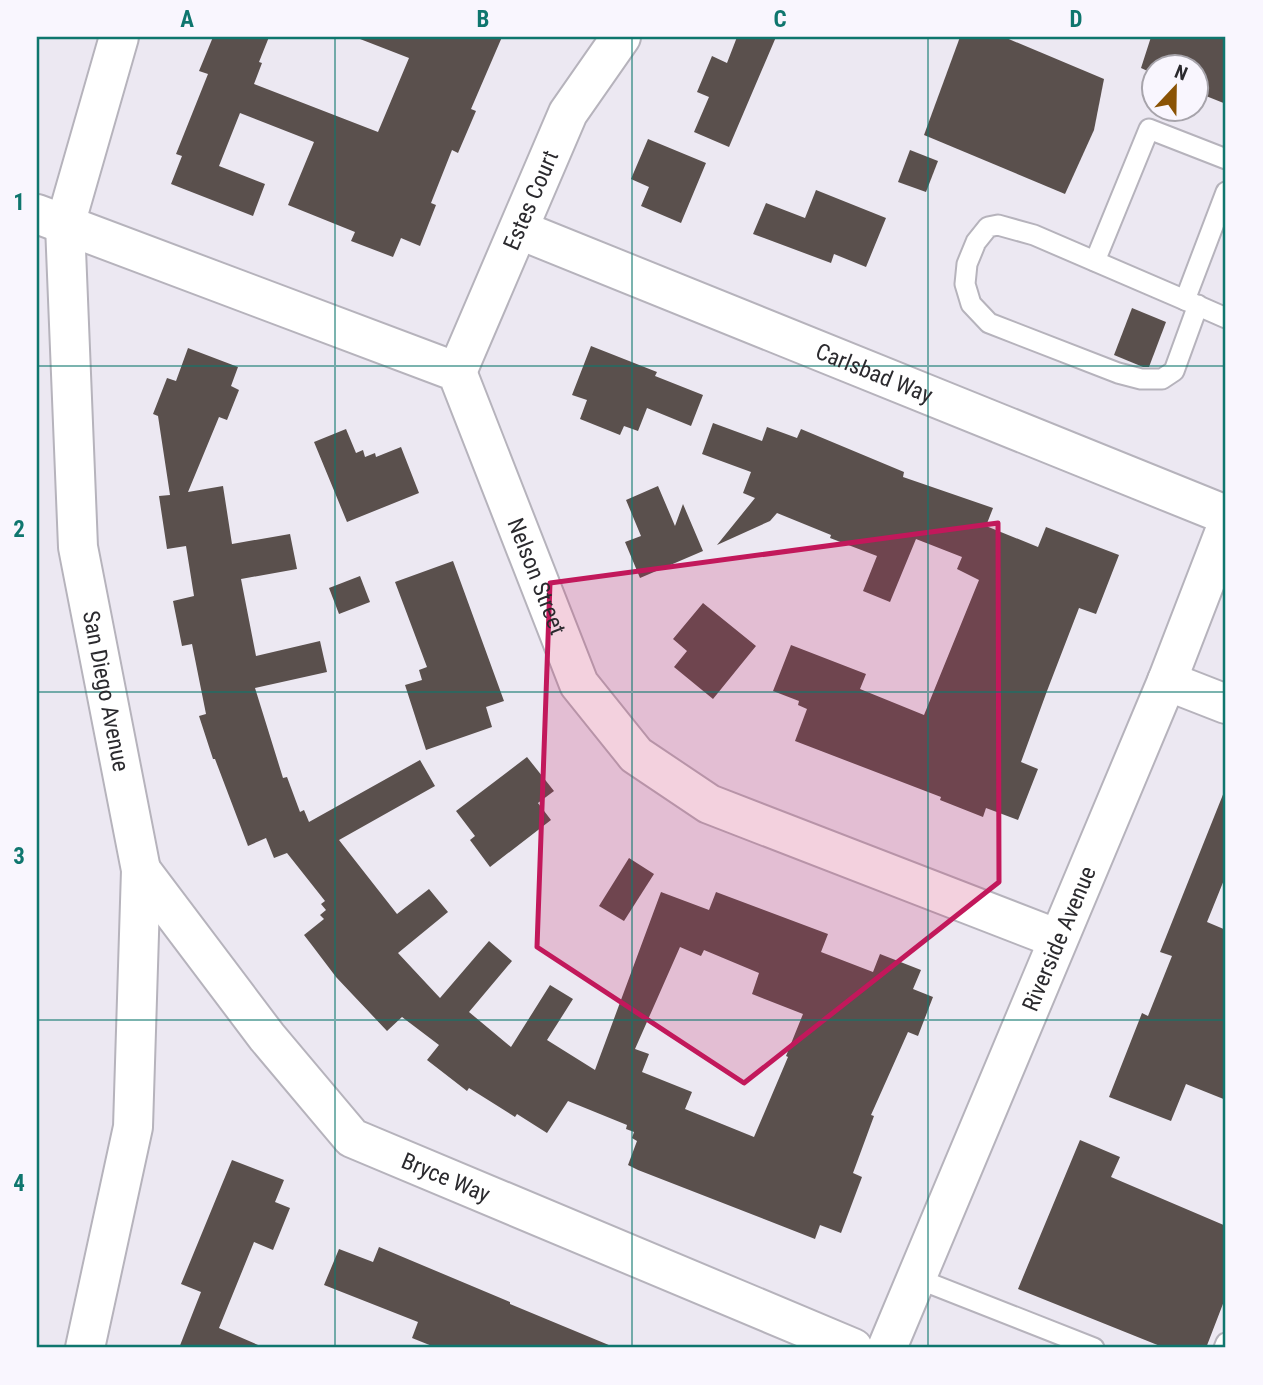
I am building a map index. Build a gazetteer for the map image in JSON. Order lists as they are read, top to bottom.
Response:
{
  "streets": {
    "street": [
      "Estes Court",
      "Carlsbad Way",
      "Nelson Street",
      "San Diego Avenue",
      "Riverside Avenue",
      "Bryce Way"
    ]
  },
  "crossings": [
    ["Estes Court", "Carlsbad Way"],
    ["Estes Court", "Nelson Street"],
    ["Nelson Street", "Riverside Avenue"],
    ["San Diego Avenue", "Bryce Way"]
  ],
  "north": "top",
  "grid": {
    "columns": [
      "A",
      "B",
      "C",
      "D"
    ],
    "rows": [
      "1",
      "2",
      "3",
      "4"
    ]
  }
}
